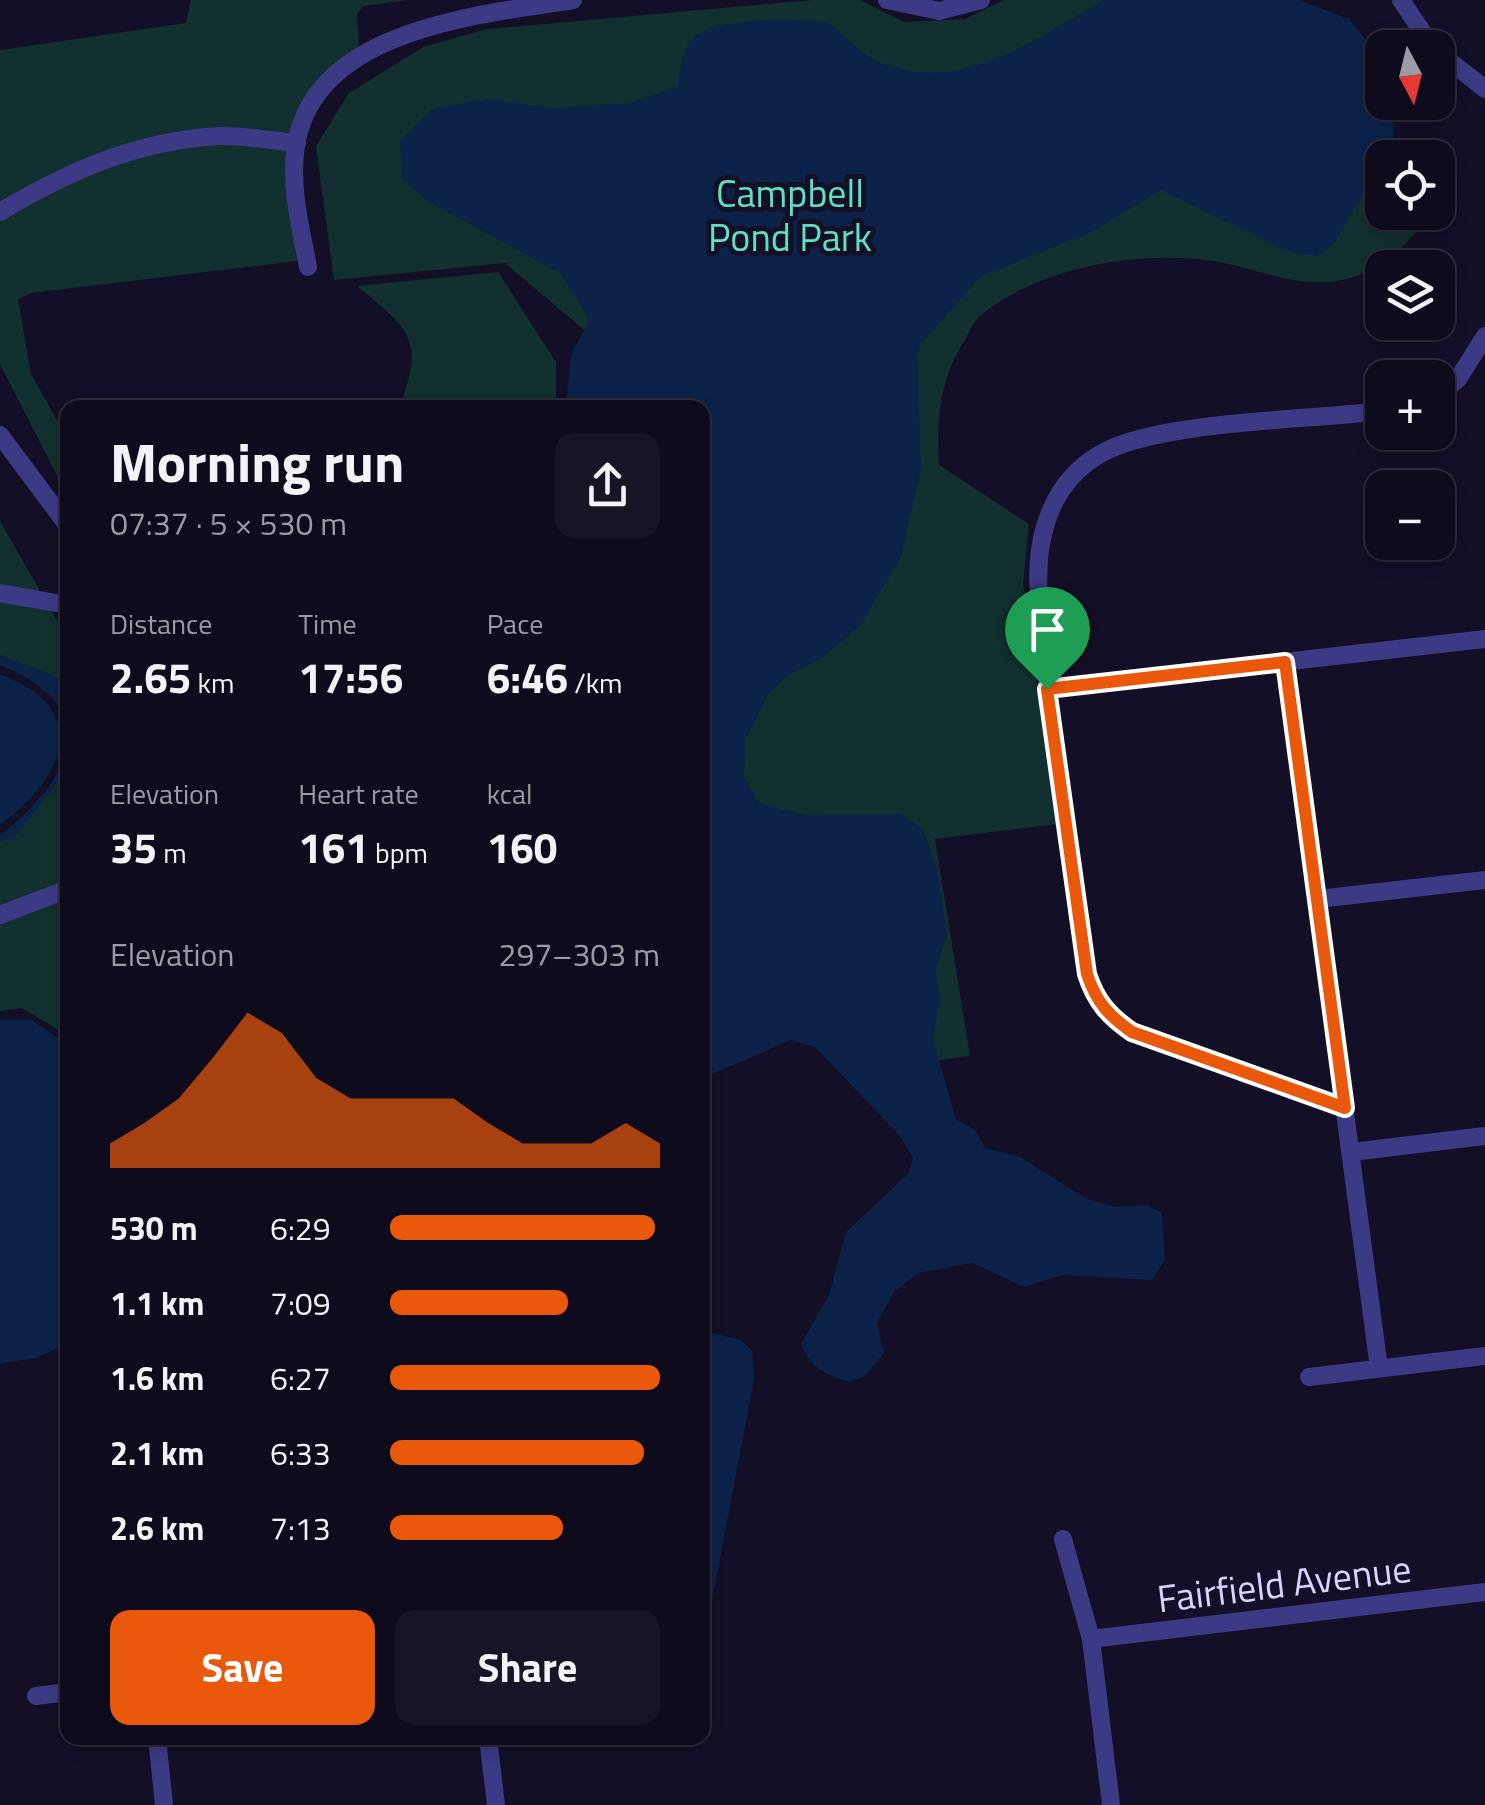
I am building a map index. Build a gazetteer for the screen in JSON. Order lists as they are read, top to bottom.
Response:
{
  "streets": {
    "street": ["Fairfield Avenue"]
  },
  "parks": ["Campbell Pond Park"],
  "north": "bottom",
  "page": {
    "map_buttons": ["+", "−"],
    "heading": ["Morning run", "07:37 · 5 × 530 m"],
    "stats": [
      ["Distance", "2.65 km"],
      ["Time", "17:56"],
      ["Pace", "6:46 /km"],
      ["Elevation", "35 m"],
      ["Heart rate", "161 bpm"],
      ["kcal", "160"]
    ],
    "chart": ["Elevation", "297–303 m"],
    "list": [
      {
        "name": "530 m",
        "note": "6:29"
      },
      {
        "name": "1.1 km",
        "note": "7:09"
      },
      {
        "name": "1.6 km",
        "note": "6:27"
      },
      {
        "name": "2.1 km",
        "note": "6:33"
      },
      {
        "name": "2.6 km",
        "note": "7:13"
      }
    ],
    "buttons": ["Save", "Share"]
  }
}
